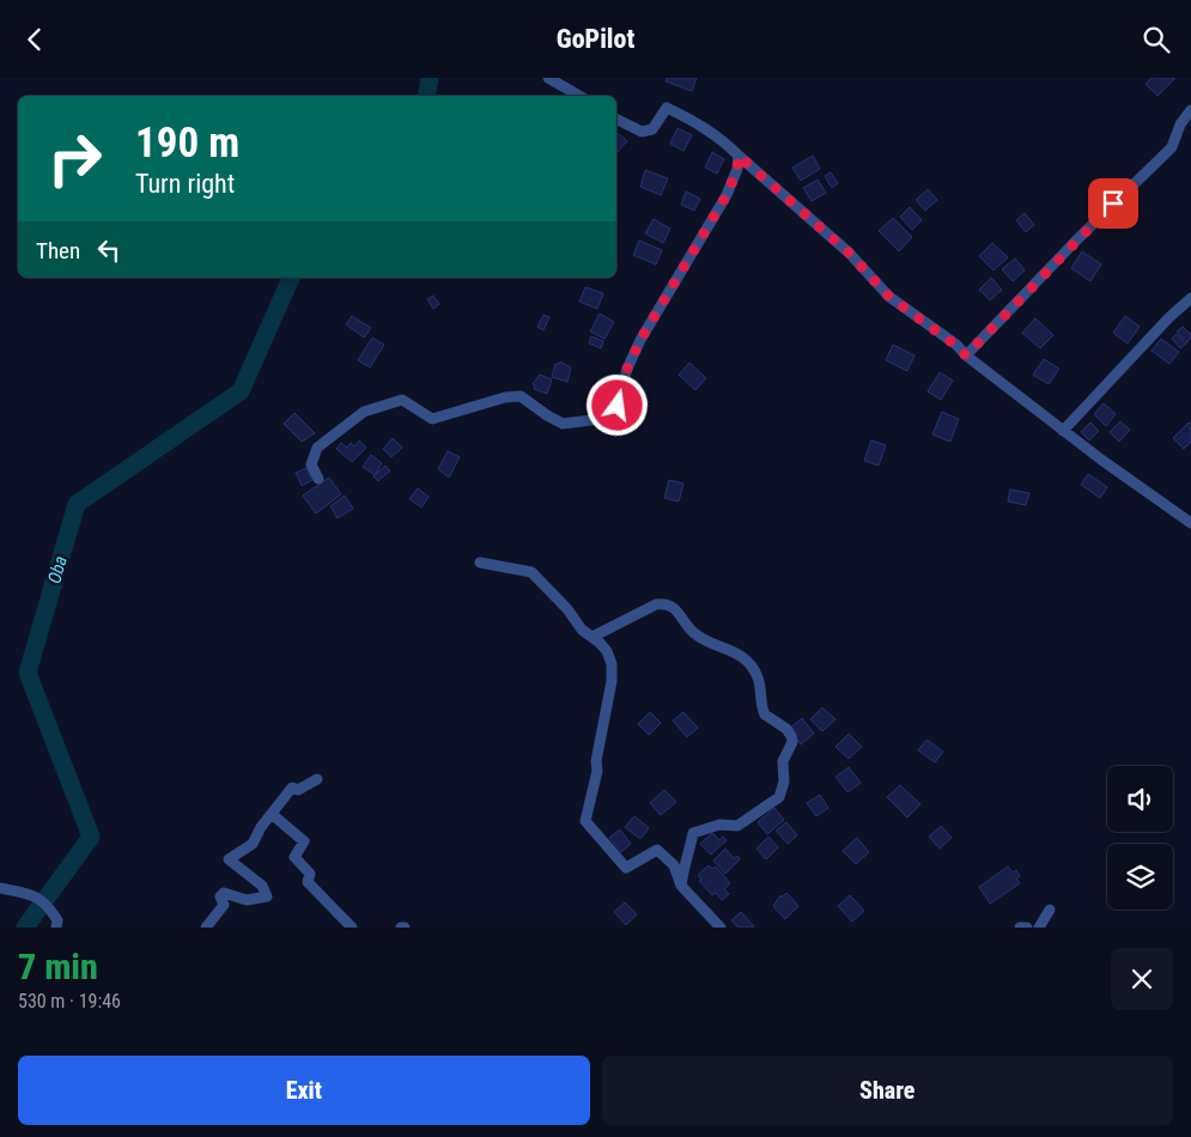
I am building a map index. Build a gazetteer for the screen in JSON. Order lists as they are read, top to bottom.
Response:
{
  "water": ["Oba"],
  "page": {
    "header": "GoPilot",
    "turn": ["190 m", "Turn right"],
    "then": "Then",
    "heading": ["7 min", "530 m · 19:46"],
    "buttons": ["Exit", "Share"]
  }
}
